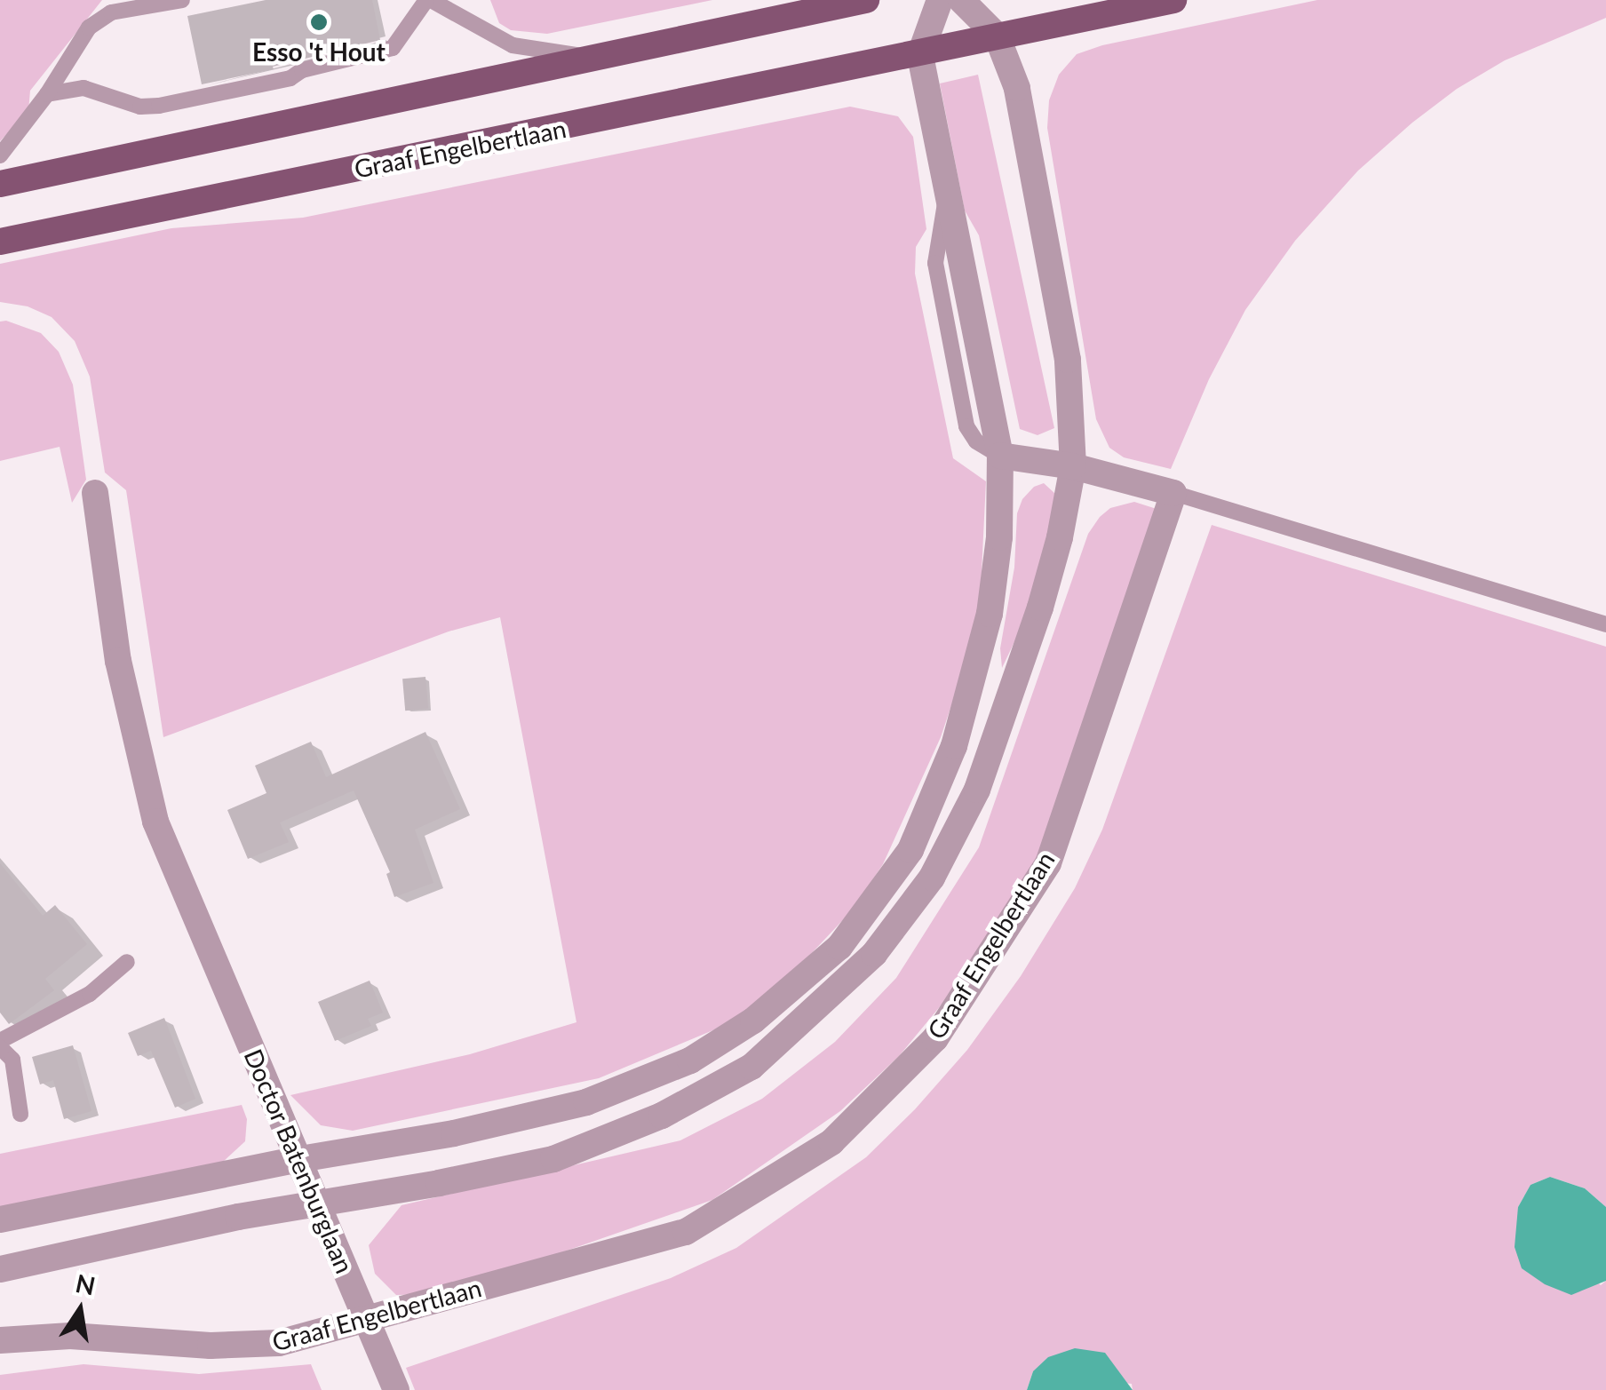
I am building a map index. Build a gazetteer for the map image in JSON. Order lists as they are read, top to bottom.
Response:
{
  "streets": {
    "main road": ["Graaf Engelbertlaan"],
    "street": ["Doctor Batenburglaan"]
  },
  "crossings": [
    ["Graaf Engelbertlaan", "Doctor Batenburglaan"]
  ],
  "places": ["Esso 't Hout"],
  "north": "top"
}
